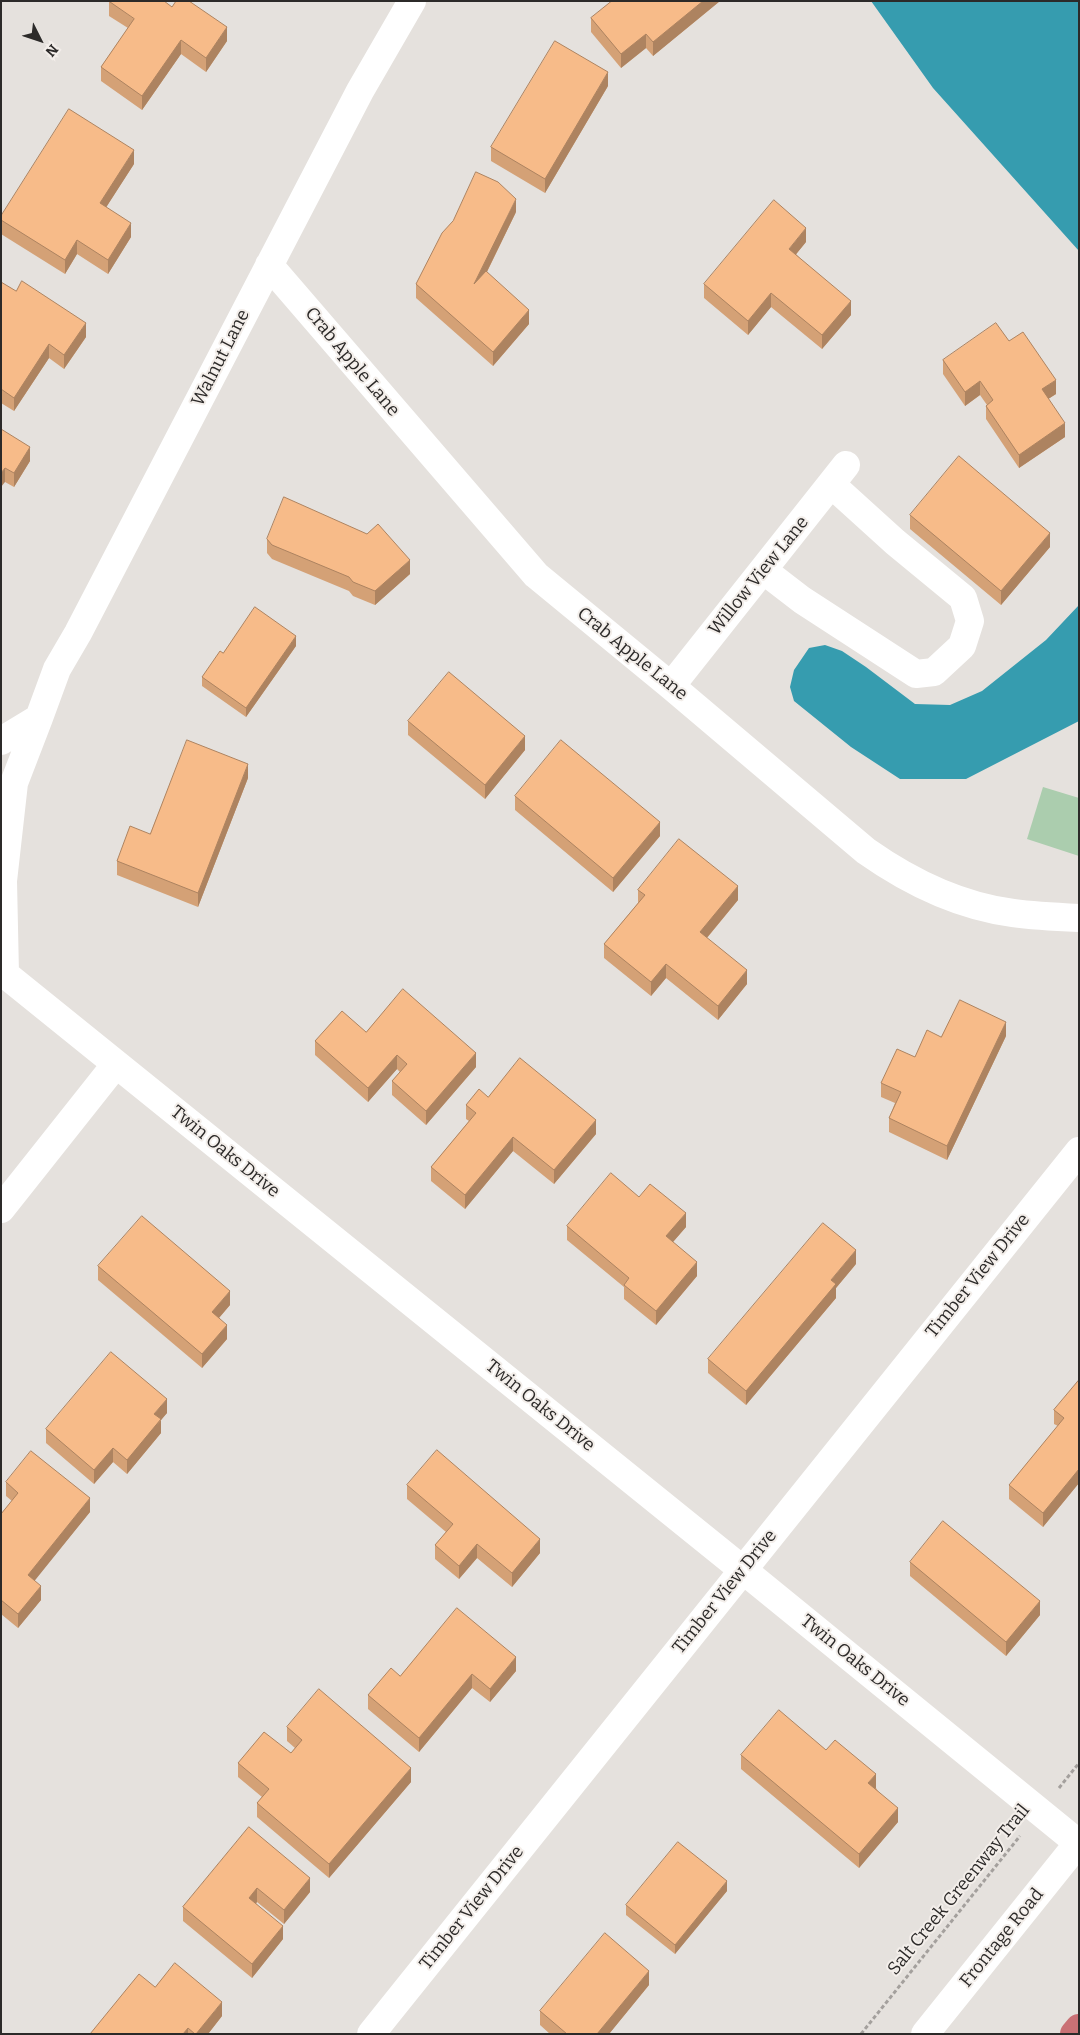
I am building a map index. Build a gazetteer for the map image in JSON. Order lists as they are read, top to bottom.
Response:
{
  "streets": {
    "street": [
      "Walnut Lane",
      "Crab Apple Lane",
      "Willow View Lane",
      "Twin Oaks Drive",
      "Timber View Drive",
      "Frontage Road"
    ],
    "path": ["Salt Creek Greenway Trail"]
  },
  "crossings": [
    ["Walnut Lane", "Crab Apple Lane"],
    ["Walnut Lane", "Twin Oaks Drive"],
    ["Crab Apple Lane", "Willow View Lane"],
    ["Twin Oaks Drive", "Timber View Drive"],
    ["Twin Oaks Drive", "Salt Creek Greenway Trail"],
    ["Twin Oaks Drive", "Frontage Road"]
  ],
  "north": "bottom right"
}
